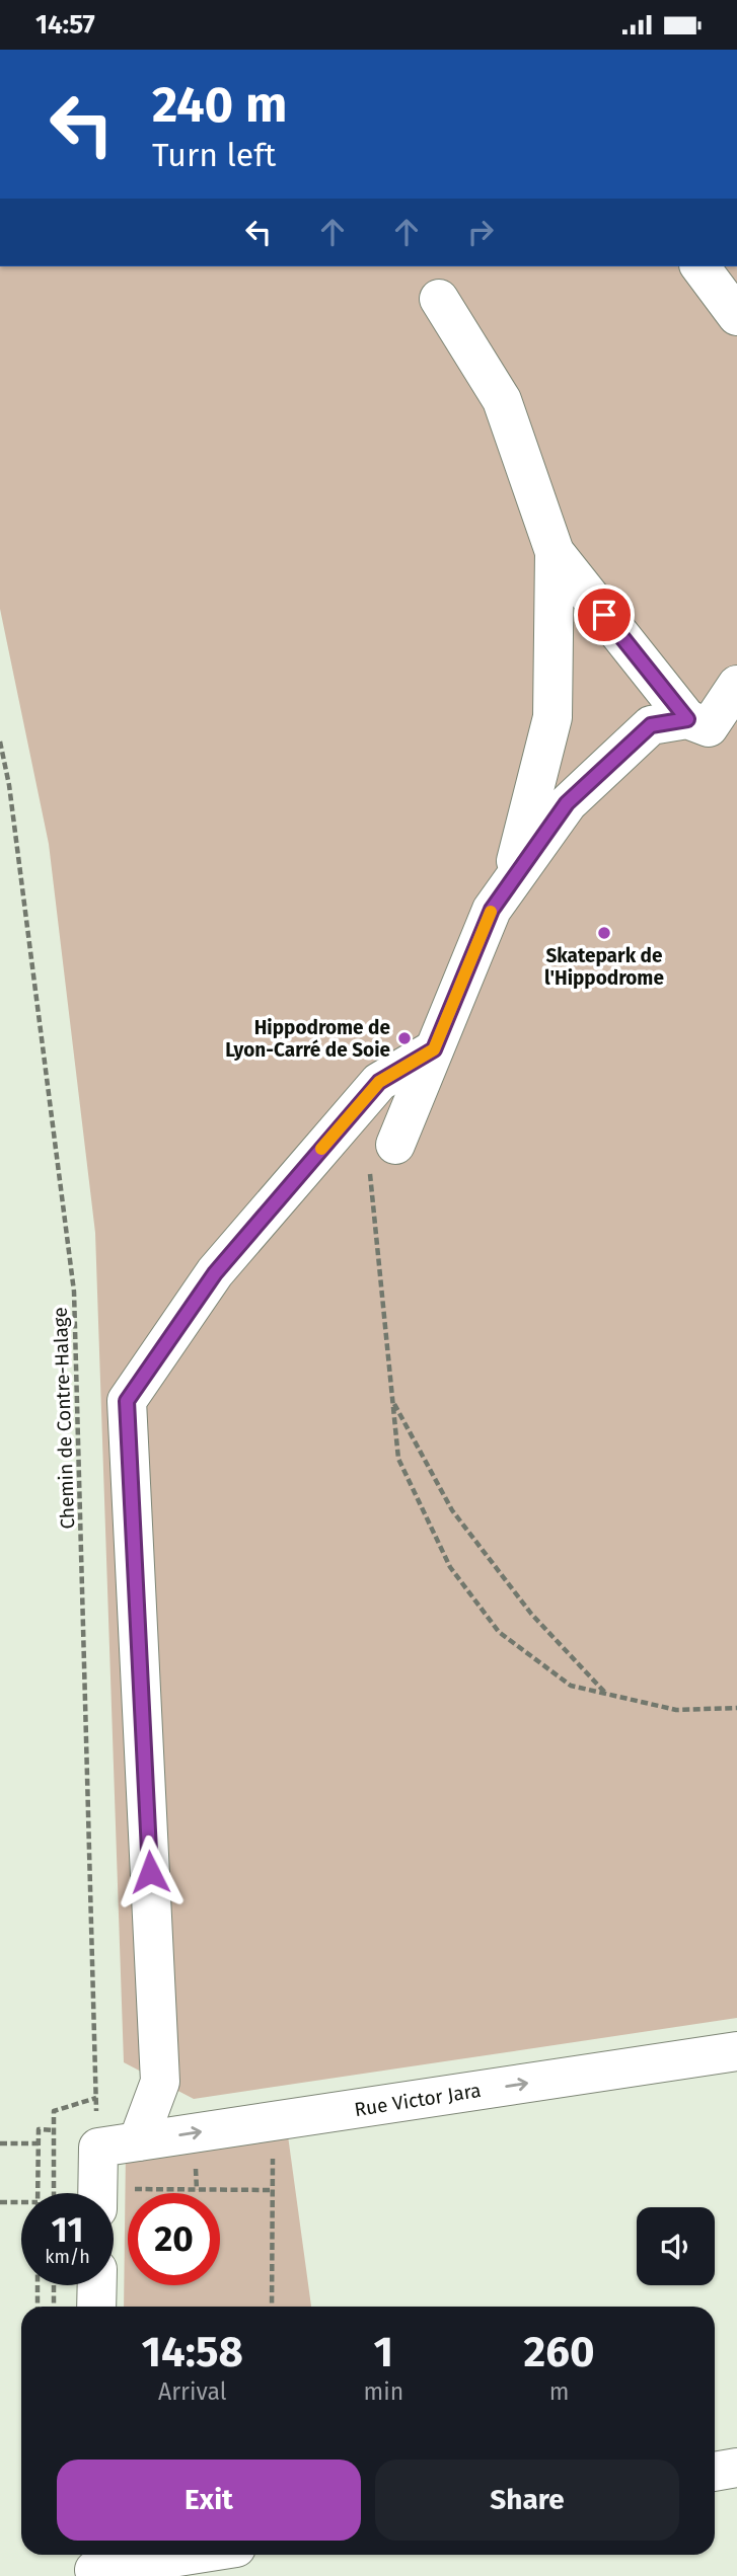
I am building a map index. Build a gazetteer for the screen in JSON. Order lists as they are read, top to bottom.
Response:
{
  "streets": {
    "street": ["Rue Victor Jara"],
    "path": ["Chemin de Contre-Halage"]
  },
  "one_way": ["Rue Victor Jara"],
  "places": ["Skatepark de l'Hippodrome", "Hippodrome de Lyon-Carré de Soie"],
  "page": {
    "status": "14:57",
    "turn": ["240 m", "Turn left"],
    "speed": "11 km/h",
    "limit": "20",
    "eta": [
      "14:58",
      "Arrival",
      "1",
      "min",
      "260",
      "m"
    ],
    "buttons": ["Exit", "Share"]
  }
}
